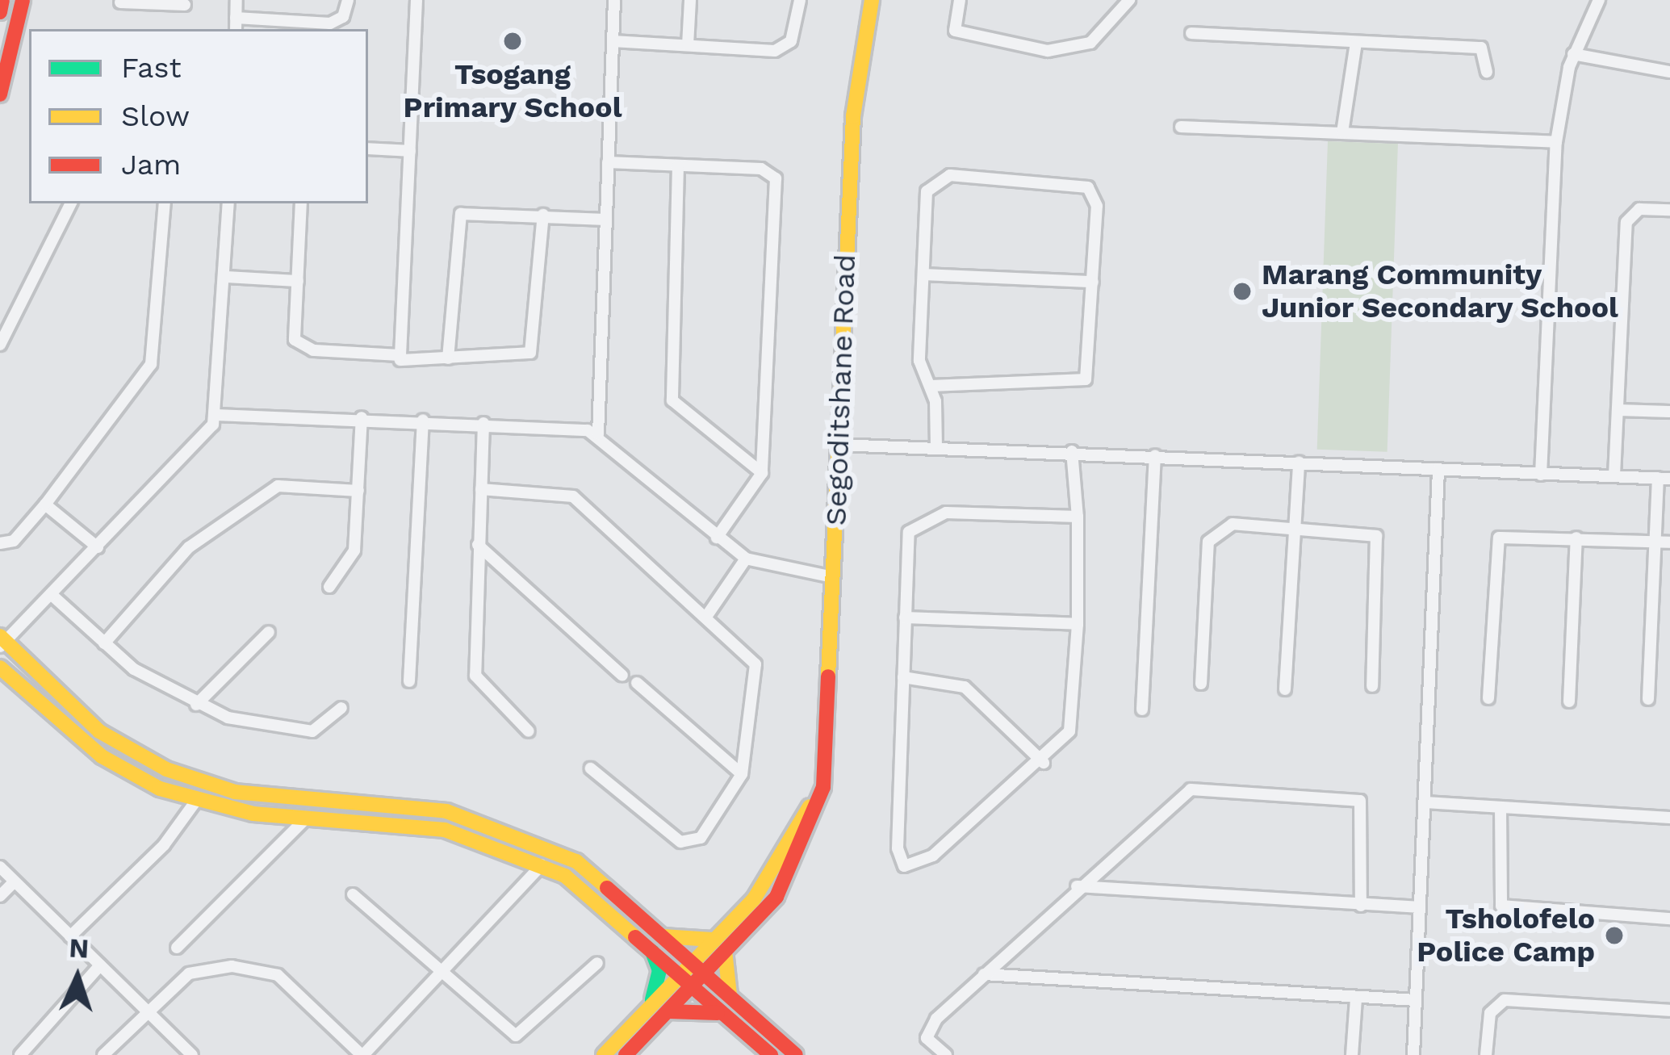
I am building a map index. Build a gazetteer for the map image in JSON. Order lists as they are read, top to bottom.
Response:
{
  "streets": {
    "main road": ["Segoditshane Road"]
  },
  "places": ["Tsogang Primary School", "Marang Community Junior Secondary School", "Tsholofelo Police Camp"],
  "legend": ["Fast", "Slow", "Jam"],
  "north": "top"
}
